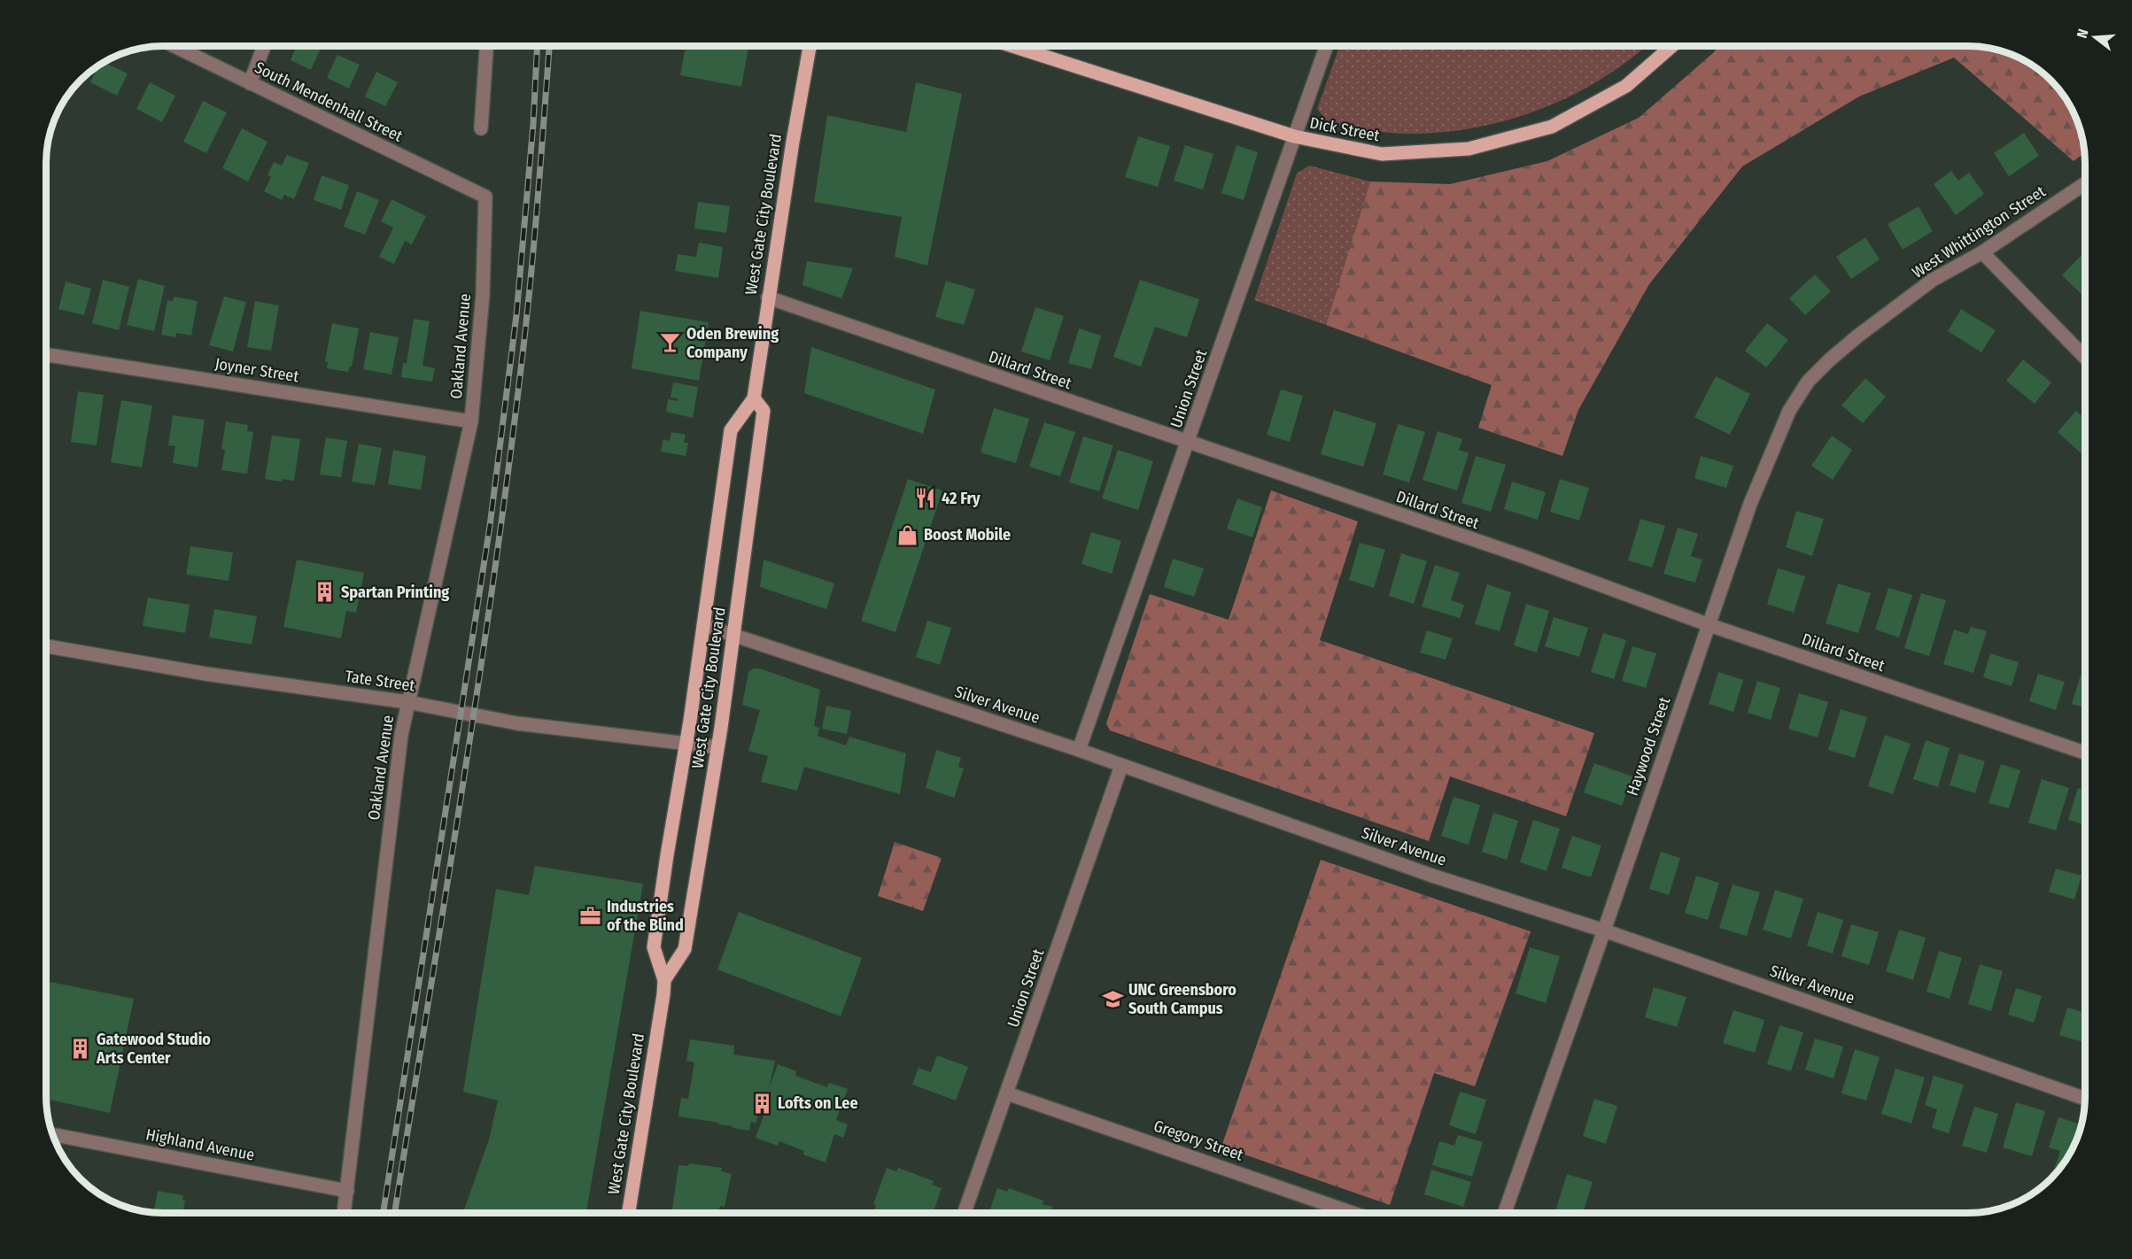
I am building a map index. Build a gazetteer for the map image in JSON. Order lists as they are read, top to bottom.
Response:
{
  "streets": {
    "main road": ["Dick Street", "West Gate City Boulevard"],
    "street": [
      "South Mendenhall Street",
      "West Whittington Street",
      "Oakland Avenue",
      "Joyner Street",
      "Dillard Street",
      "Union Street",
      "Tate Street",
      "Silver Avenue",
      "Haywood Street",
      "Gregory Street",
      "Highland Avenue"
    ]
  },
  "crossings": [
    ["South Mendenhall Street", "Oakland Avenue"],
    ["Dick Street", "Union Street"],
    ["West Gate City Boulevard", "Dillard Street"],
    ["West Gate City Boulevard", "Tate Street"],
    ["West Gate City Boulevard", "Silver Avenue"],
    ["West Whittington Street", "Haywood Street"],
    ["Oakland Avenue", "Joyner Street"],
    ["Oakland Avenue", "Tate Street"],
    ["Oakland Avenue", "Highland Avenue"],
    ["Dillard Street", "Union Street"],
    ["Dillard Street", "Haywood Street"],
    ["Union Street", "Silver Avenue"],
    ["Union Street", "Gregory Street"],
    ["Silver Avenue", "Haywood Street"]
  ],
  "places": {
    "bar": ["Oden Brewing Company"],
    "restaurant": ["42 Fry"],
    "shop": ["Boost Mobile"],
    "building": ["Spartan Printing", "Gatewood Studio Arts Center", "Lofts on Lee"],
    "office": ["Industries of the Blind"],
    "school or university": ["UNC Greensboro South Campus"]
  },
  "north": "left"
}
